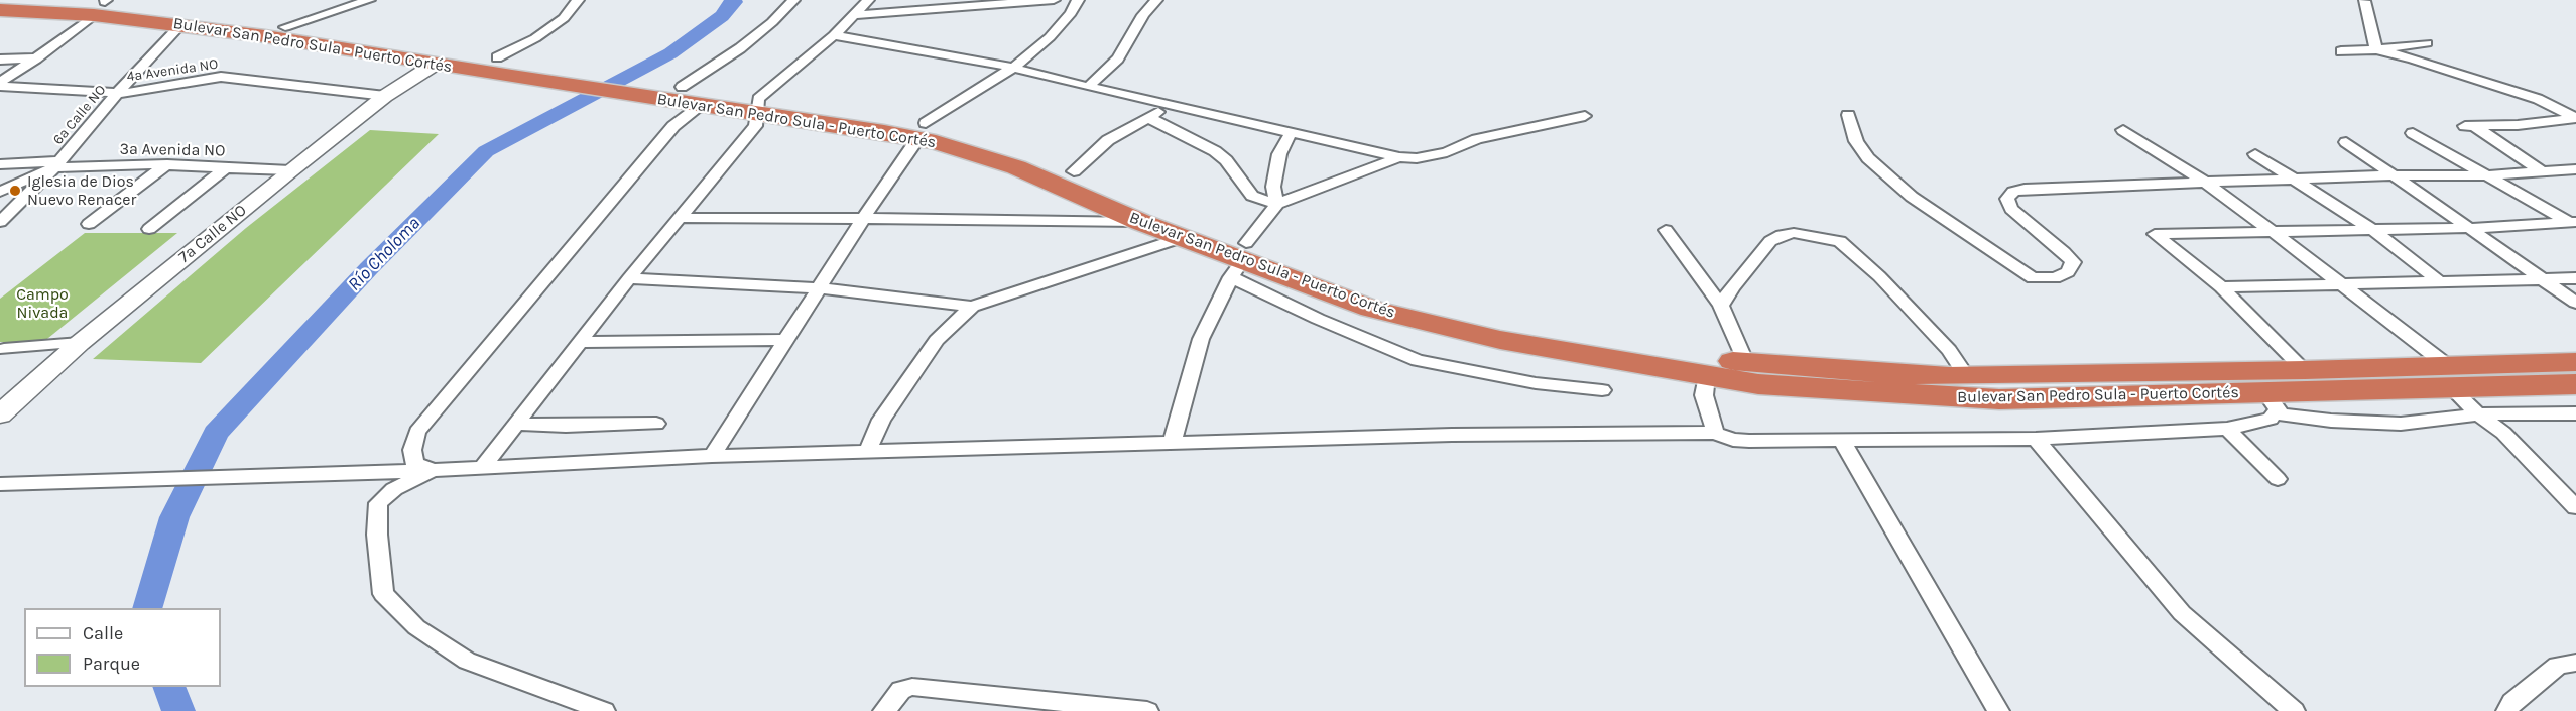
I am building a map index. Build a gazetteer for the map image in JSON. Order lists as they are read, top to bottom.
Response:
{
  "streets": {
    "highway": ["Bulevar San Pedro Sula - Puerto Cortés"],
    "street": [
      "4a Avenida NO",
      "6a Calle NO",
      "3a Avenida NO",
      "7a Calle NO"
    ]
  },
  "crossings": [
    ["Bulevar San Pedro Sula - Puerto Cortés", "6a Calle NO"],
    ["Bulevar San Pedro Sula - Puerto Cortés", "7a Calle NO"],
    ["4a Avenida NO", "6a Calle NO"],
    ["4a Avenida NO", "7a Calle NO"],
    ["6a Calle NO", "3a Avenida NO"],
    ["3a Avenida NO", "7a Calle NO"]
  ],
  "water": ["Río Choloma"],
  "parks": ["Campo Nivada"],
  "places": ["Iglesia de Dios Nuevo Renacer"],
  "legend": ["Calle", "Parque"]
}
